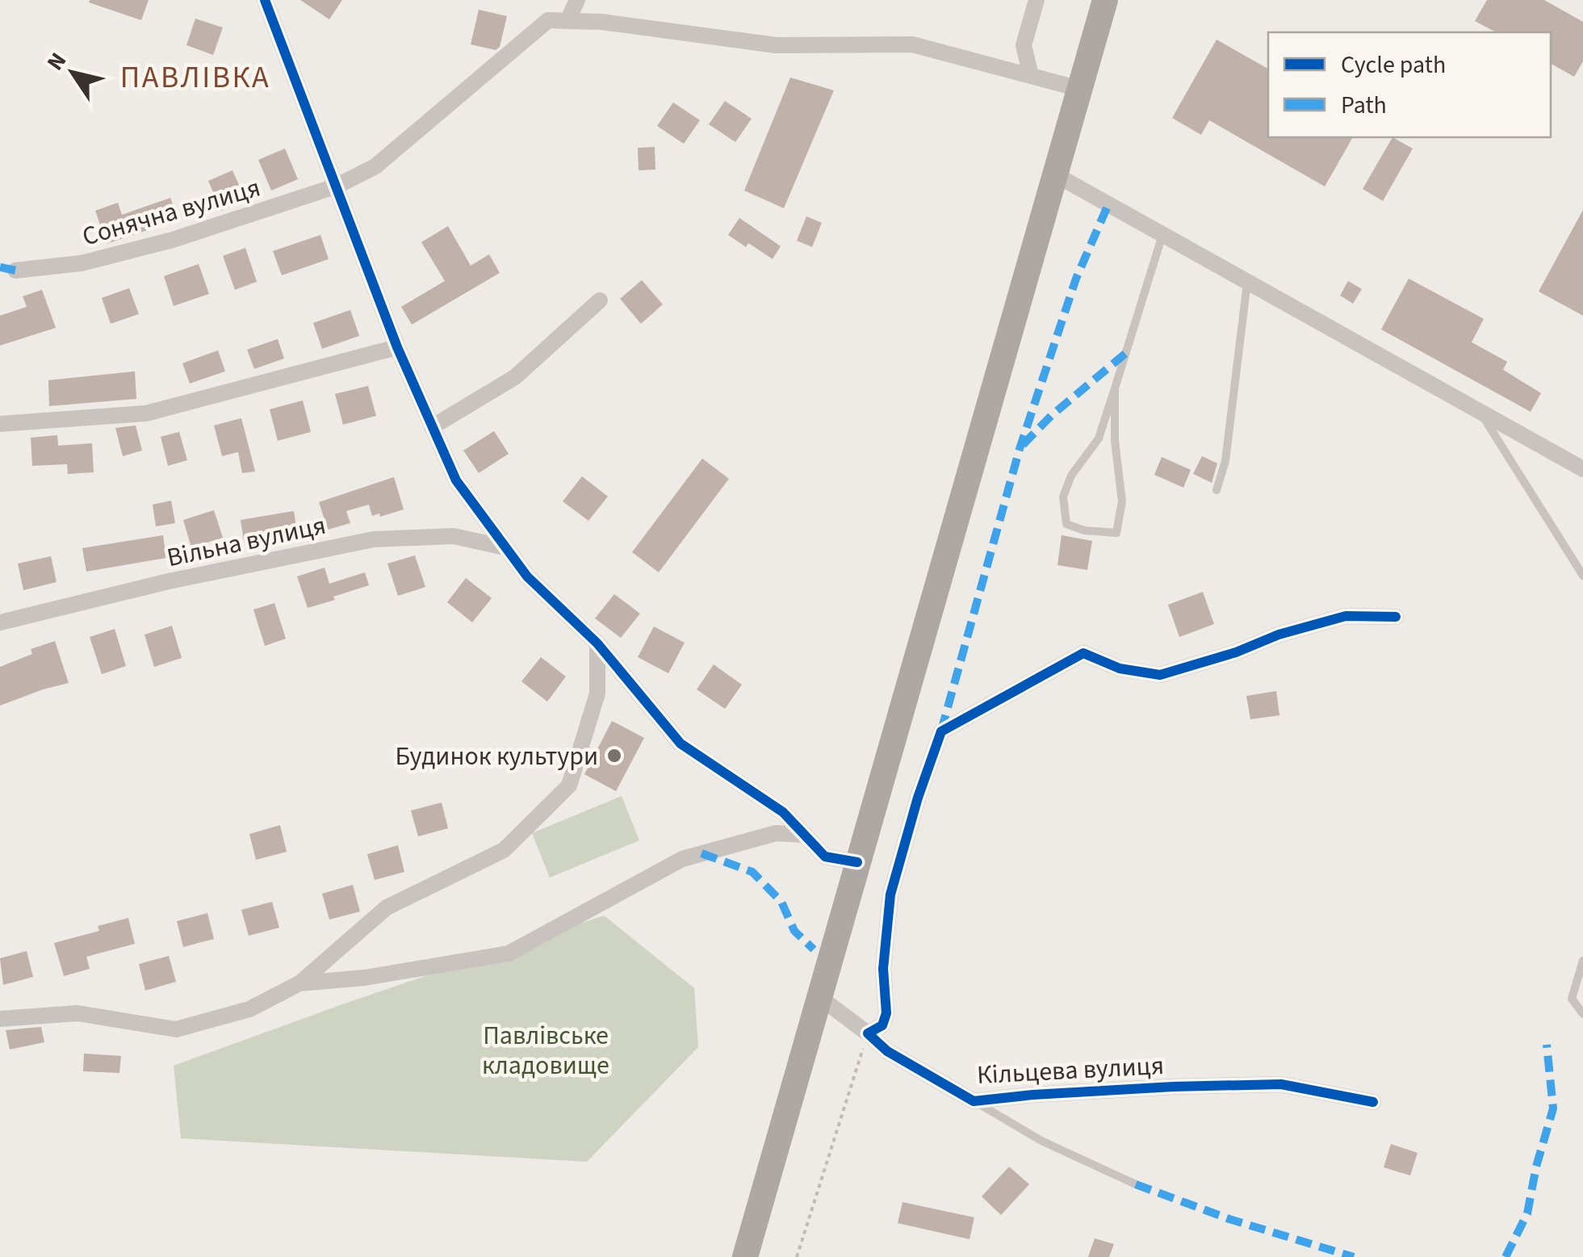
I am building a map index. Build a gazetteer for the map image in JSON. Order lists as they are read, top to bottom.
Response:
{
  "streets": {
    "street": ["Сонячна вулиця", "Вільна вулиця", "Кільцева вулиця"]
  },
  "districts": ["ПАВЛІВКА"],
  "parks": ["Павлівське кладовище"],
  "places": ["Будинок культури"],
  "legend": ["Cycle path", "Path"],
  "north": "top left"
}
